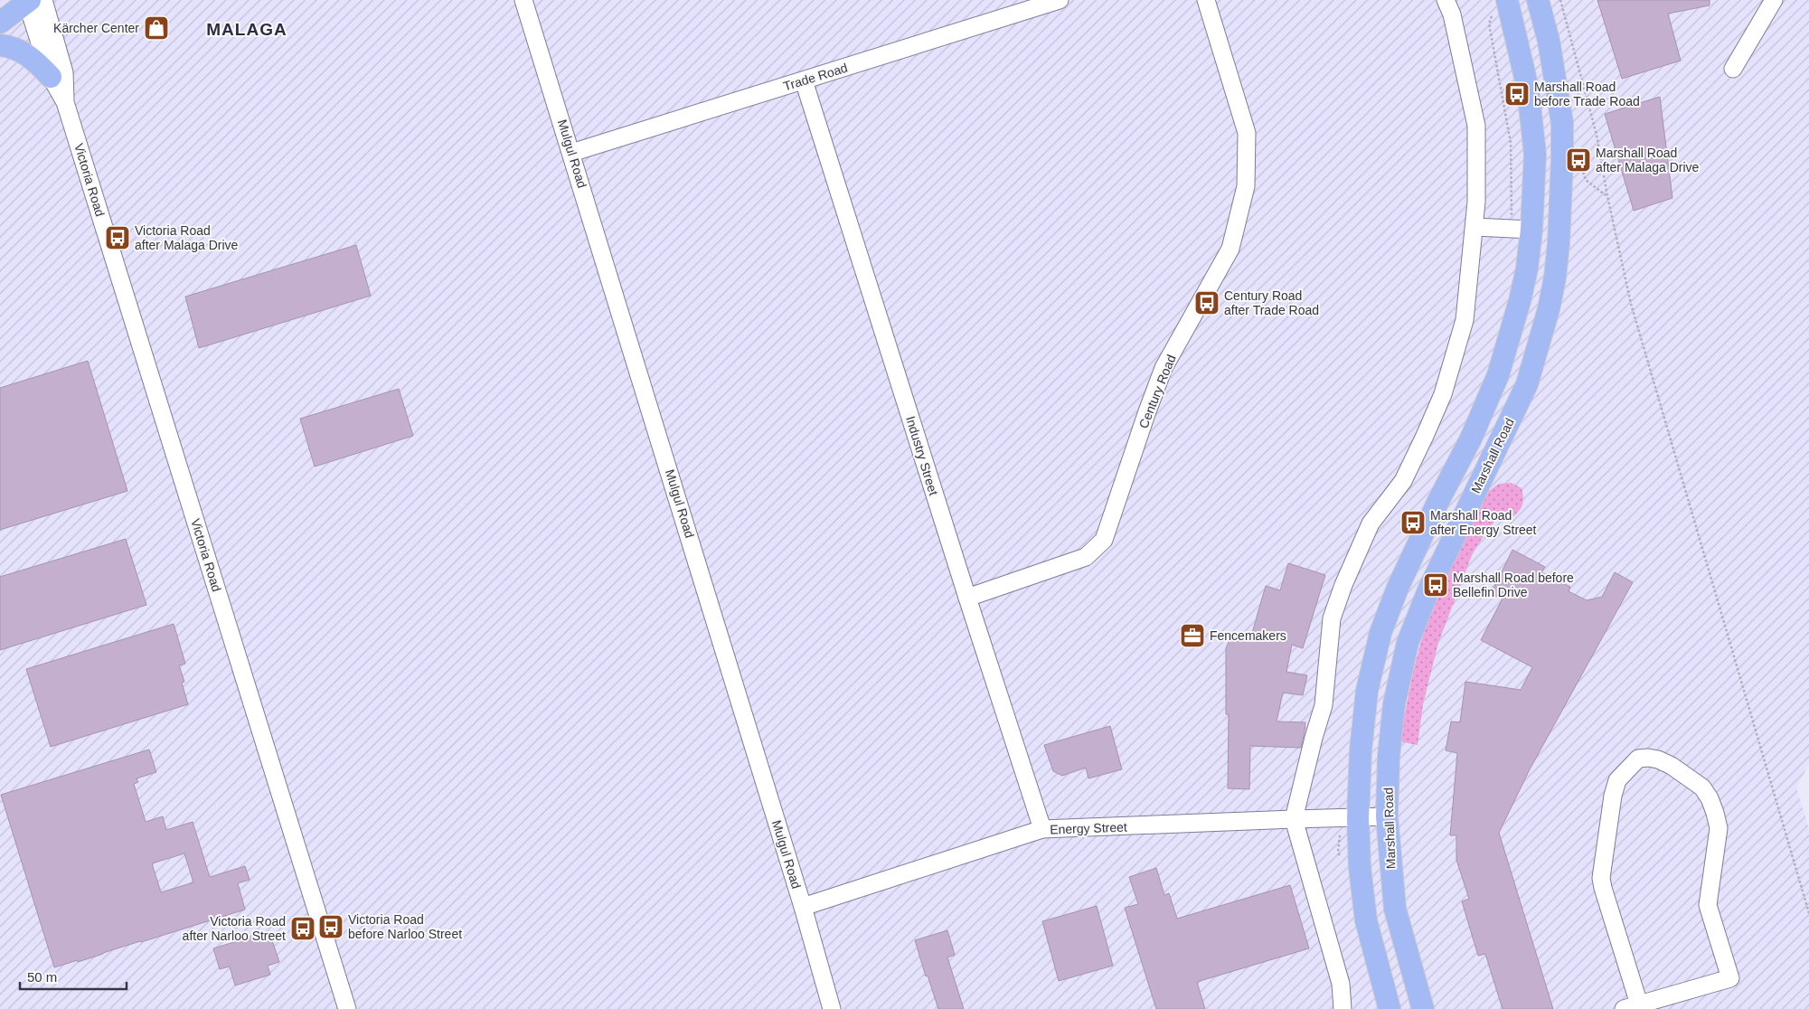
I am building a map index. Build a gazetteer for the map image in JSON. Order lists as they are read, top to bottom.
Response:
{
  "streets": {
    "main road": ["Marshall Road"],
    "street": [
      "Trade Road",
      "Mulgul Road",
      "Victoria Road",
      "Century Road",
      "Industry Street",
      "Energy Street"
    ]
  },
  "crossings": [
    ["Trade Road", "Mulgul Road"],
    ["Trade Road", "Industry Street"],
    ["Mulgul Road", "Energy Street"],
    ["Century Road", "Industry Street"],
    ["Industry Street", "Energy Street"],
    ["Marshall Road", "Energy Street"]
  ],
  "districts": ["MALAGA"],
  "places": {
    "shop": ["Kärcher Center"],
    "bus stop": [
      "Marshall Road before Trade Road",
      "Marshall Road after Malaga Drive",
      "Victoria Road after Malaga Drive",
      "Century Road after Trade Road",
      "Marshall Road after Energy Street",
      "Marshall Road before Bellefin Drive",
      "Victoria Road before Narloo Street",
      "Victoria Road after Narloo Street"
    ],
    "office": ["Fencemakers"]
  },
  "scale_bar": "50 m"
}
